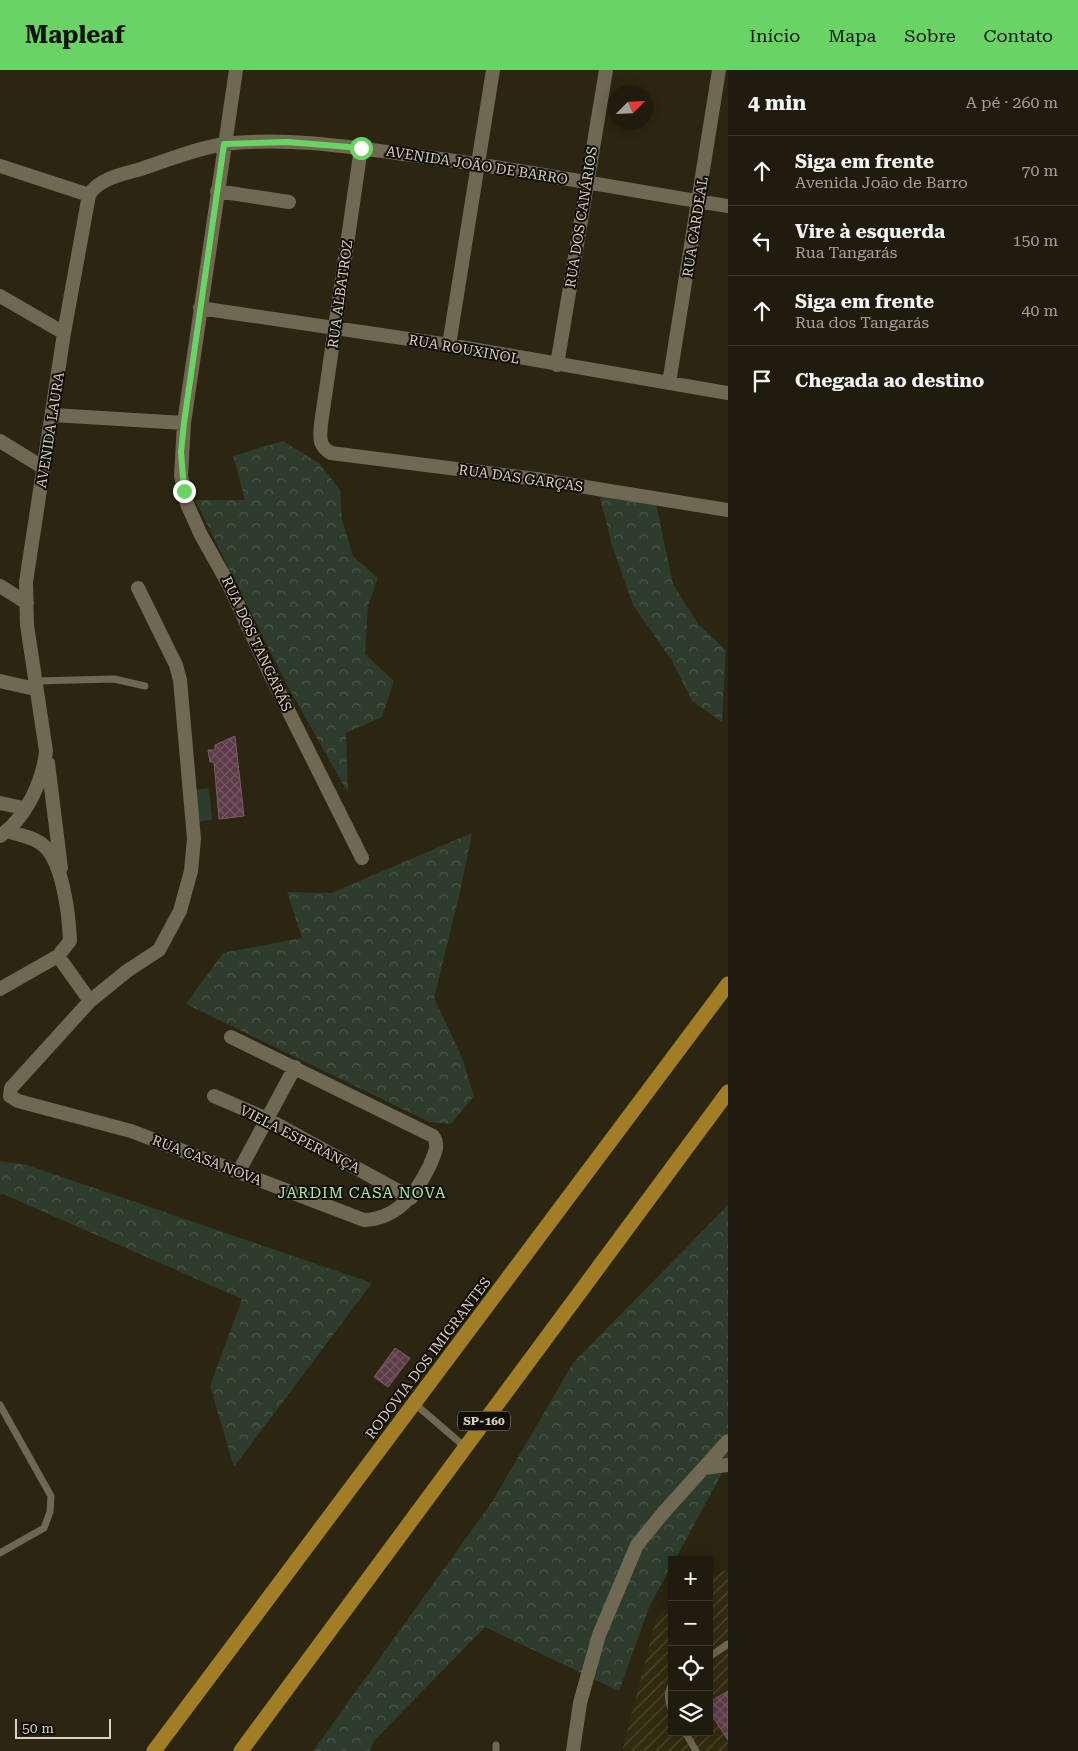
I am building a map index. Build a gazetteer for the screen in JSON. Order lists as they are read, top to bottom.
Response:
{
  "streets": {
    "highway": ["RODOVIA DOS IMIGRANTES", "SP-160"],
    "street": [
      "AVENIDA JOÃO DE BARRO",
      "RUA DOS CANÁRIOS",
      "RUA CARDEAL",
      "RUA ALBATROZ",
      "RUA ROUXINOL",
      "AVENIDA LAURA",
      "RUA DAS GARÇAS",
      "RUA DOS TANGARÁS",
      "VIELA ESPERANÇA",
      "RUA CASA NOVA"
    ]
  },
  "crossings": [
    ["AVENIDA JOÃO DE BARRO", "RUA DOS CANÁRIOS"],
    ["AVENIDA JOÃO DE BARRO", "RUA CARDEAL"],
    ["AVENIDA JOÃO DE BARRO", "RUA ALBATROZ"],
    ["AVENIDA JOÃO DE BARRO", "RUA DOS TANGARÁS"],
    ["RUA DOS CANÁRIOS", "RUA ROUXINOL"],
    ["RUA CARDEAL", "RUA ROUXINOL"],
    ["RUA ALBATROZ", "RUA ROUXINOL"],
    ["RUA ALBATROZ", "RUA DAS GARÇAS"],
    ["RUA ROUXINOL", "RUA DOS TANGARÁS"],
    ["VIELA ESPERANÇA", "RUA CASA NOVA"]
  ],
  "districts": ["JARDIM CASA NOVA"],
  "scale_bar": "50 m",
  "north": "top right",
  "page": {
    "header": "Mapleaf",
    "nav": [
      "Início",
      "Mapa",
      "Sobre",
      "Contato"
    ],
    "heading": ["4 min", "A pé · 260 m"],
    "list": [
      ["Siga em frente", "Avenida João de Barro", "70 m"],
      ["Vire à esquerda", "Rua Tangarás", "150 m"],
      ["Siga em frente", "Rua dos Tangarás", "40 m"],
      "Chegada ao destino"
    ],
    "map_buttons": ["+", "−"],
    "scale": "50 m"
  }
}
